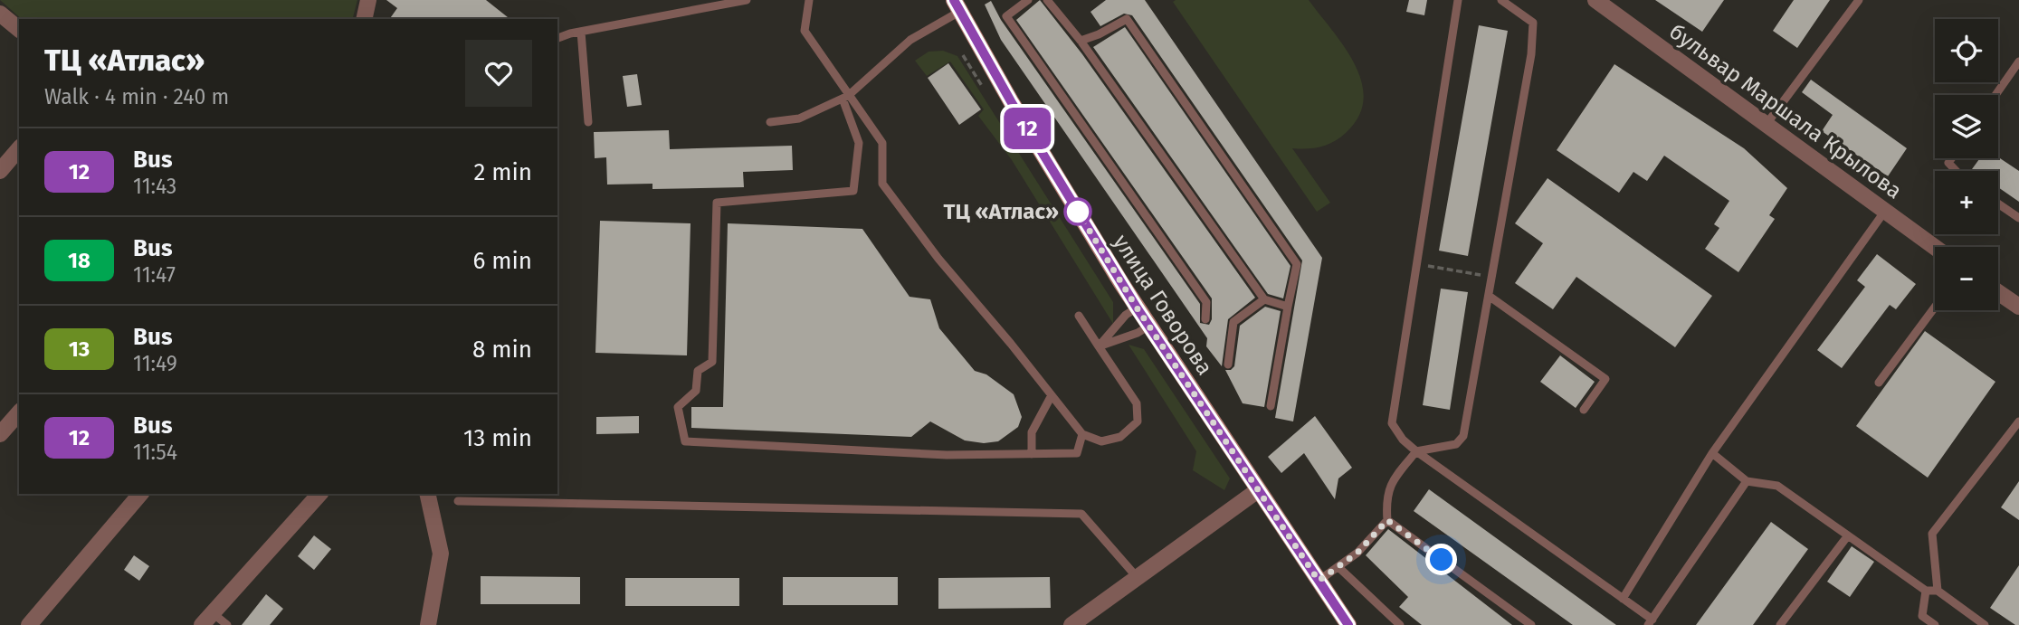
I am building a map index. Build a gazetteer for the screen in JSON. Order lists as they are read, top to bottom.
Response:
{
  "streets": {
    "main road": ["улица Говорова"],
    "street": ["бульвар Маршала Крылова"]
  },
  "places": ["ТЦ «Атлас»"],
  "lines": ["bus line 12"],
  "page": {
    "on_map": "12",
    "map_buttons": ["+", "−"],
    "heading": ["ТЦ «Атлас»", "Walk · 4 min · 240 m"],
    "list": [
      {
        "mark": "12",
        "name": "Bus",
        "note": "11:43",
        "value": "2 min"
      },
      {
        "mark": "18",
        "name": "Bus",
        "note": "11:47",
        "value": "6 min"
      },
      {
        "mark": "13",
        "name": "Bus",
        "note": "11:49",
        "value": "8 min"
      },
      {
        "mark": "12",
        "name": "Bus",
        "note": "11:54",
        "value": "13 min"
      }
    ]
  }
}
